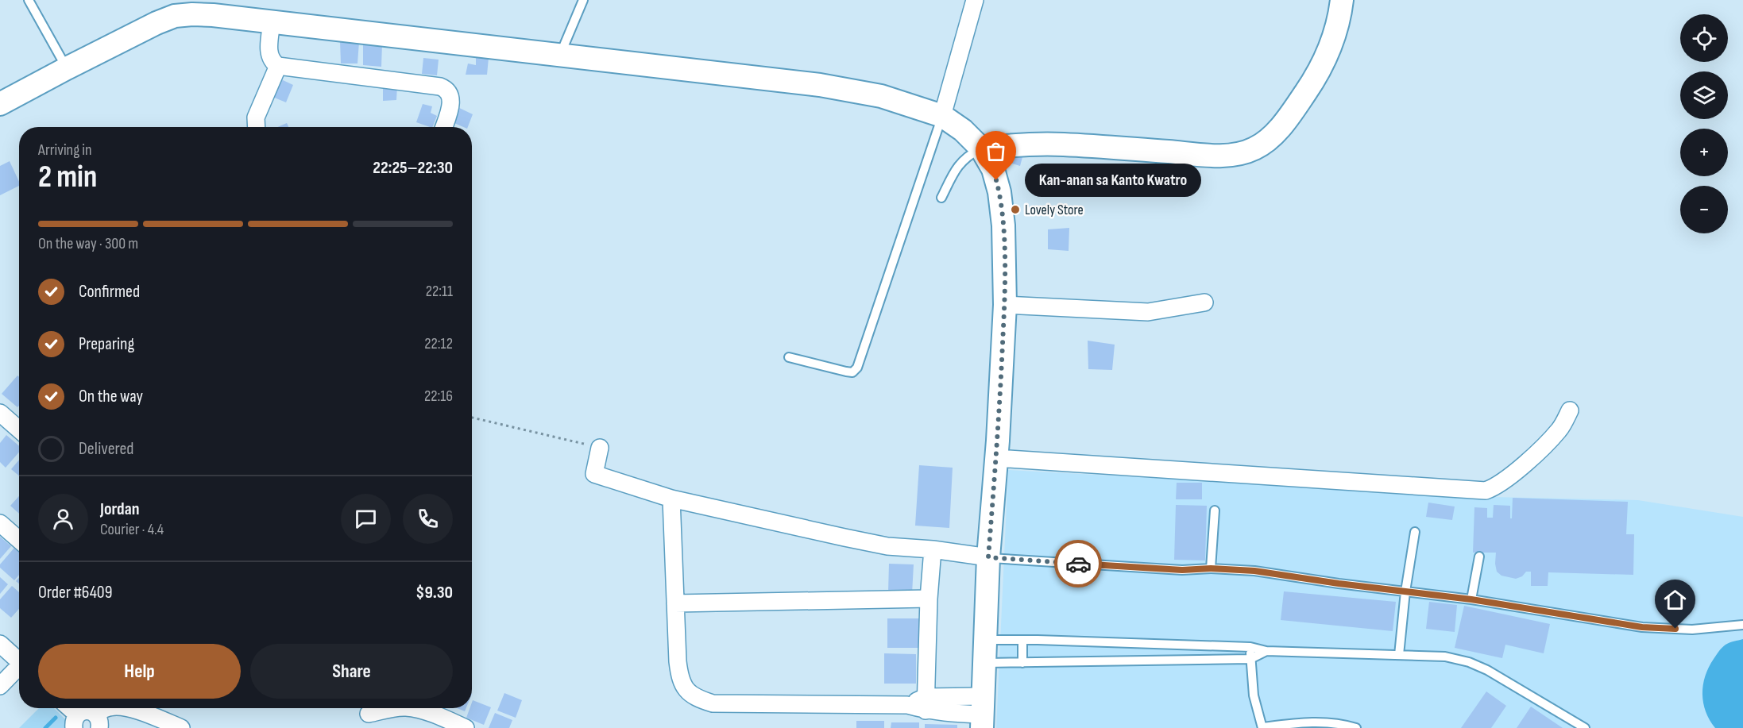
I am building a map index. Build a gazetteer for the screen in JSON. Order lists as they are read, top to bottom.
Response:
{
  "places": ["Kan-anan sa Kanto Kwatro", "Lovely Store"],
  "page": {
    "map_buttons": ["+", "−"],
    "heading": ["2 min", "Arriving in", "22:25–22:30"],
    "panel": [
      "Jordan",
      "Courier · 4.4",
      "Order #6409",
      "$9.30"
    ],
    "bubble": "Kan-anan sa Kanto Kwatro",
    "bar": "On the way · 300 m",
    "list": [
      ["Confirmed", "22:11"],
      ["Preparing", "22:12"],
      ["On the way", "22:16"],
      "Delivered"
    ],
    "buttons": ["Help", "Share"]
  }
}
